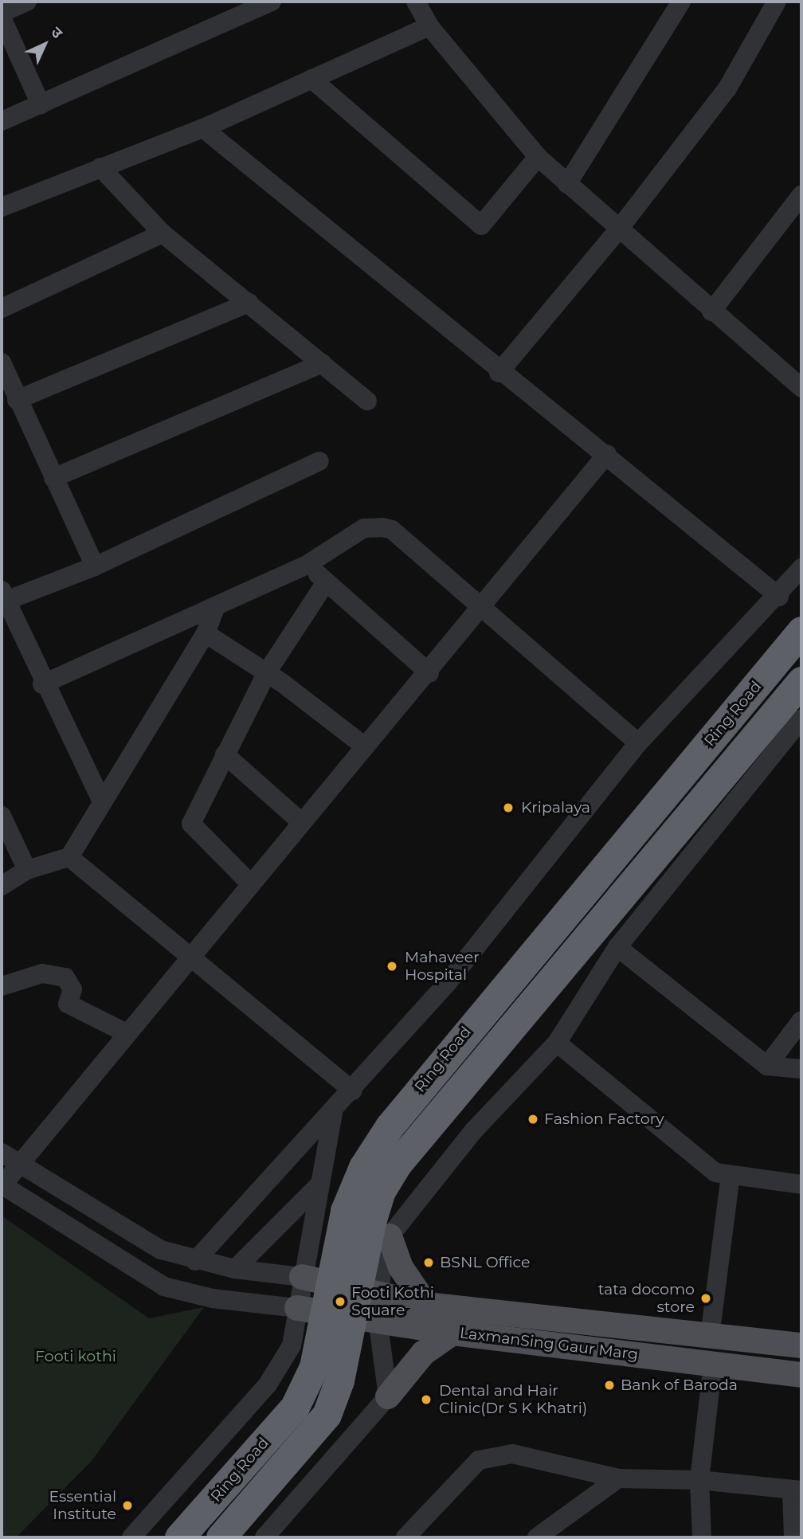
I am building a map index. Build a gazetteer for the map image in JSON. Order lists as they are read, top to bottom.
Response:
{
  "streets": {
    "highway": ["Ring Road"],
    "main road": ["LaxmanSing Gaur Marg"]
  },
  "parks": ["Footi kothi"],
  "places": [
    "Kripalaya",
    "Mahaveer Hospital",
    "Fashion Factory",
    "BSNL Office",
    "tata docomo store",
    "Footi Kothi Square",
    "Bank of Baroda",
    "Dental and Hair Clinic(Dr S K Khatri)",
    "Essential Institute"
  ],
  "north": "top right"
}
